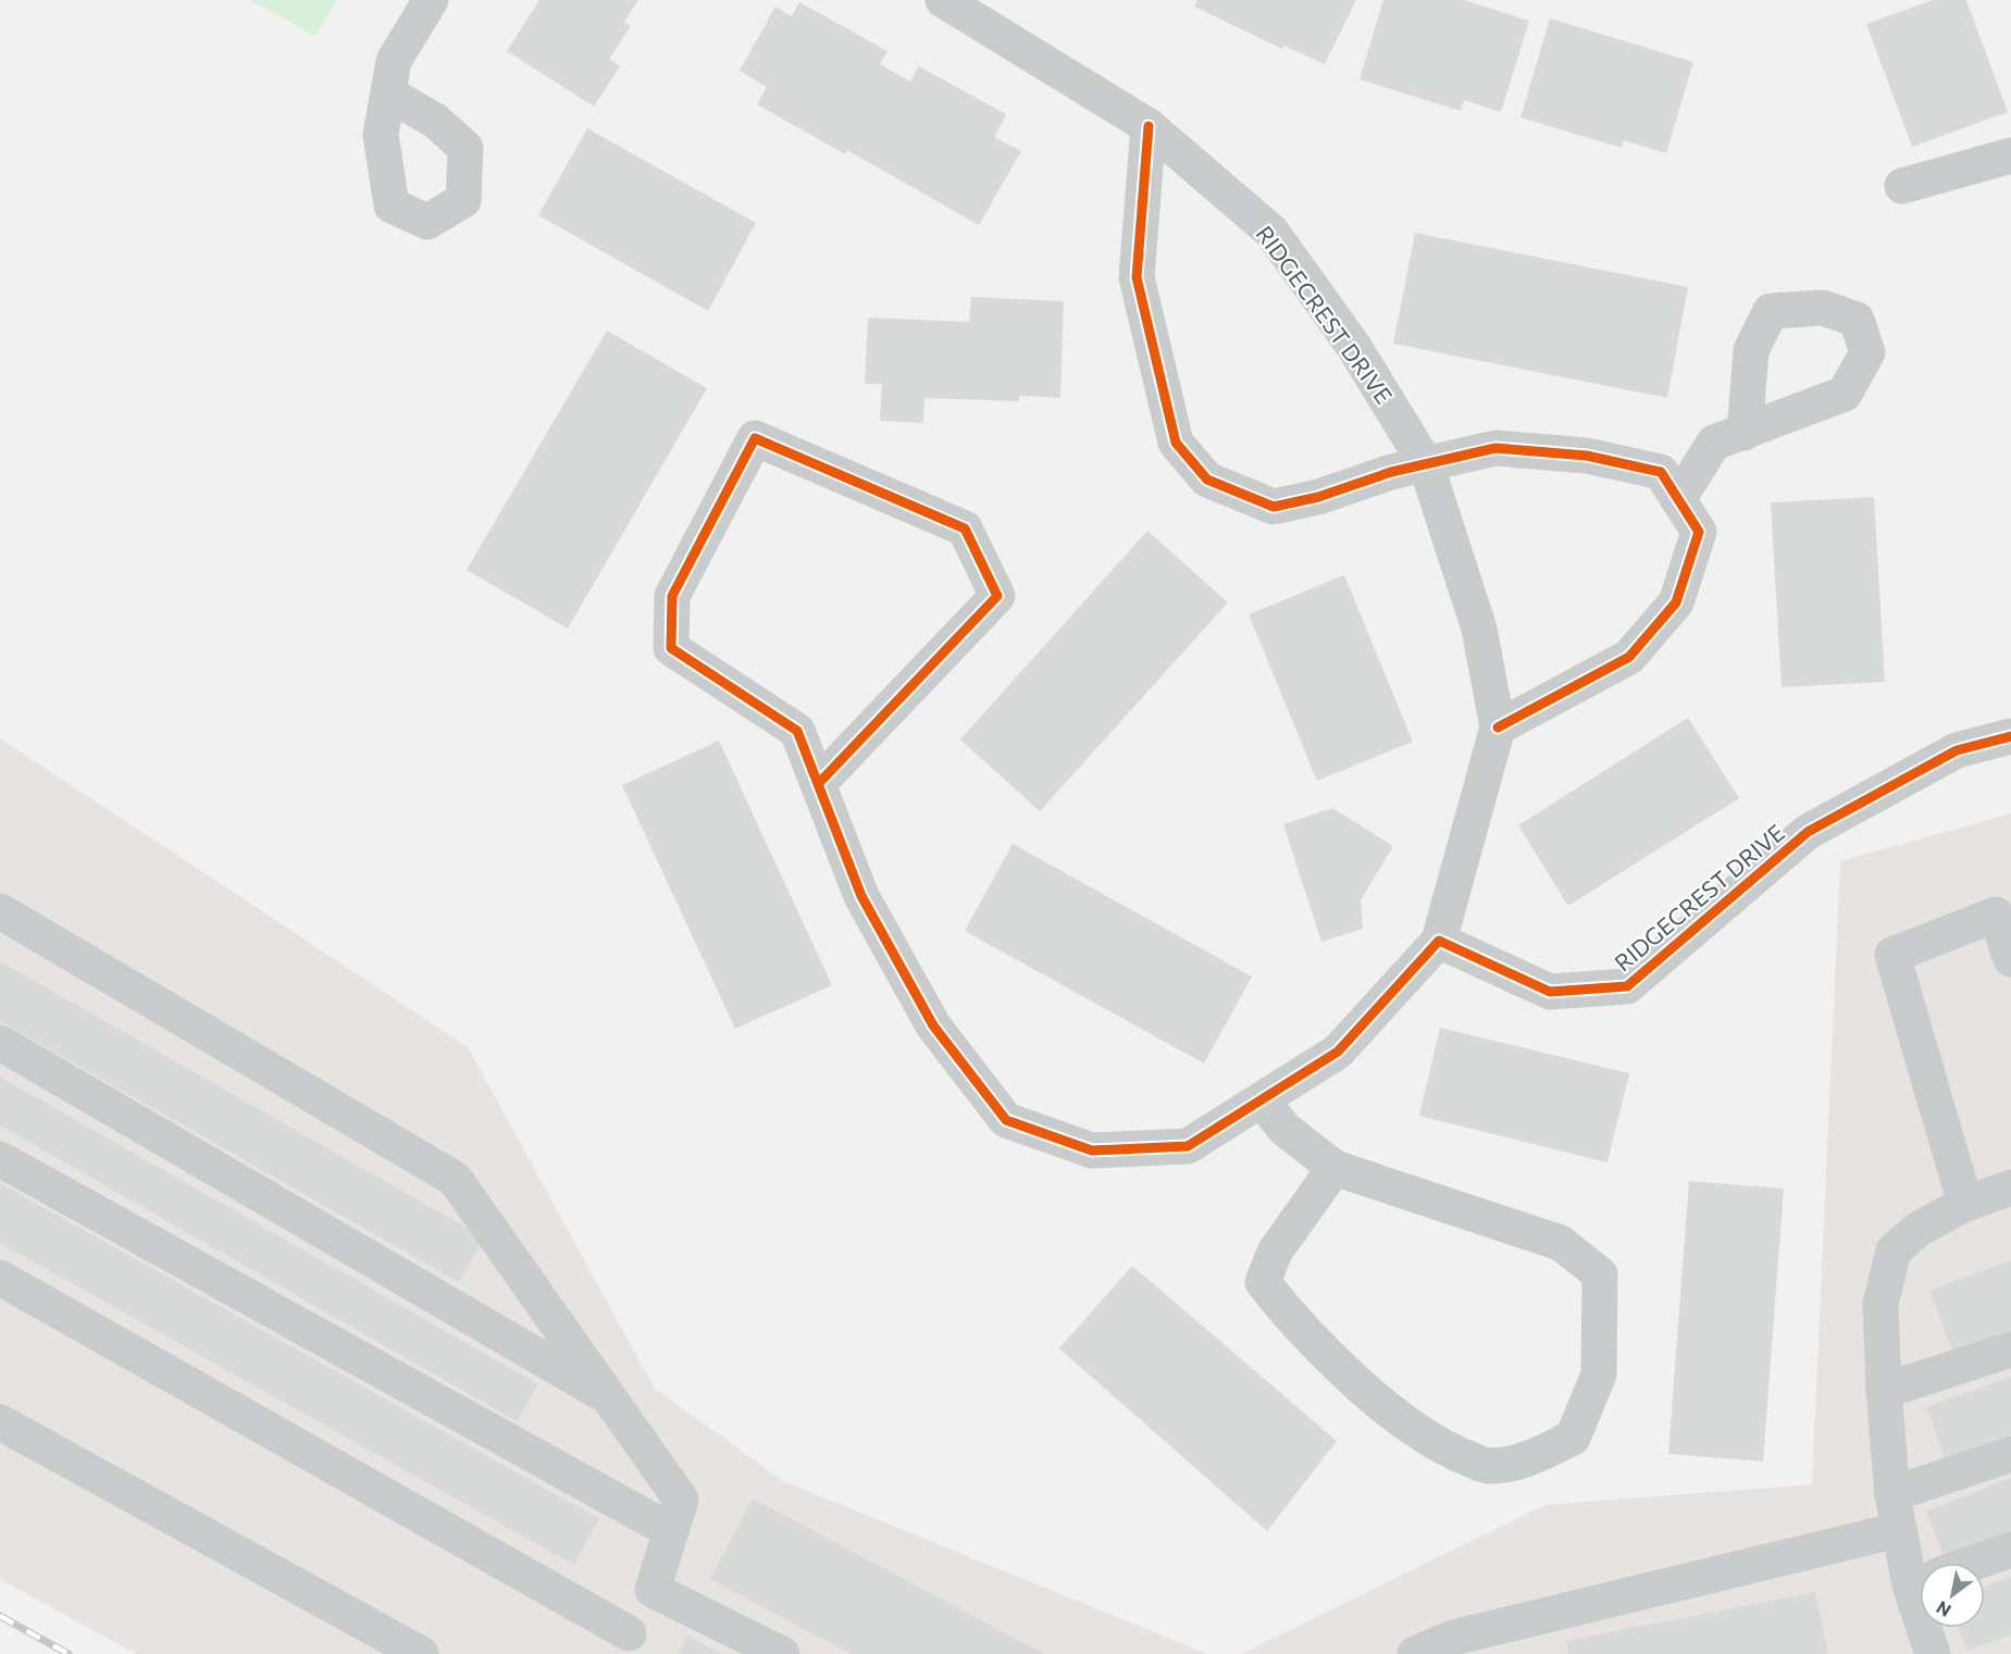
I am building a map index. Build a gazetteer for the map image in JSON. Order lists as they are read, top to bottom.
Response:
{
  "streets": {
    "street": ["RIDGECREST DRIVE"]
  },
  "north": "bottom left"
}
